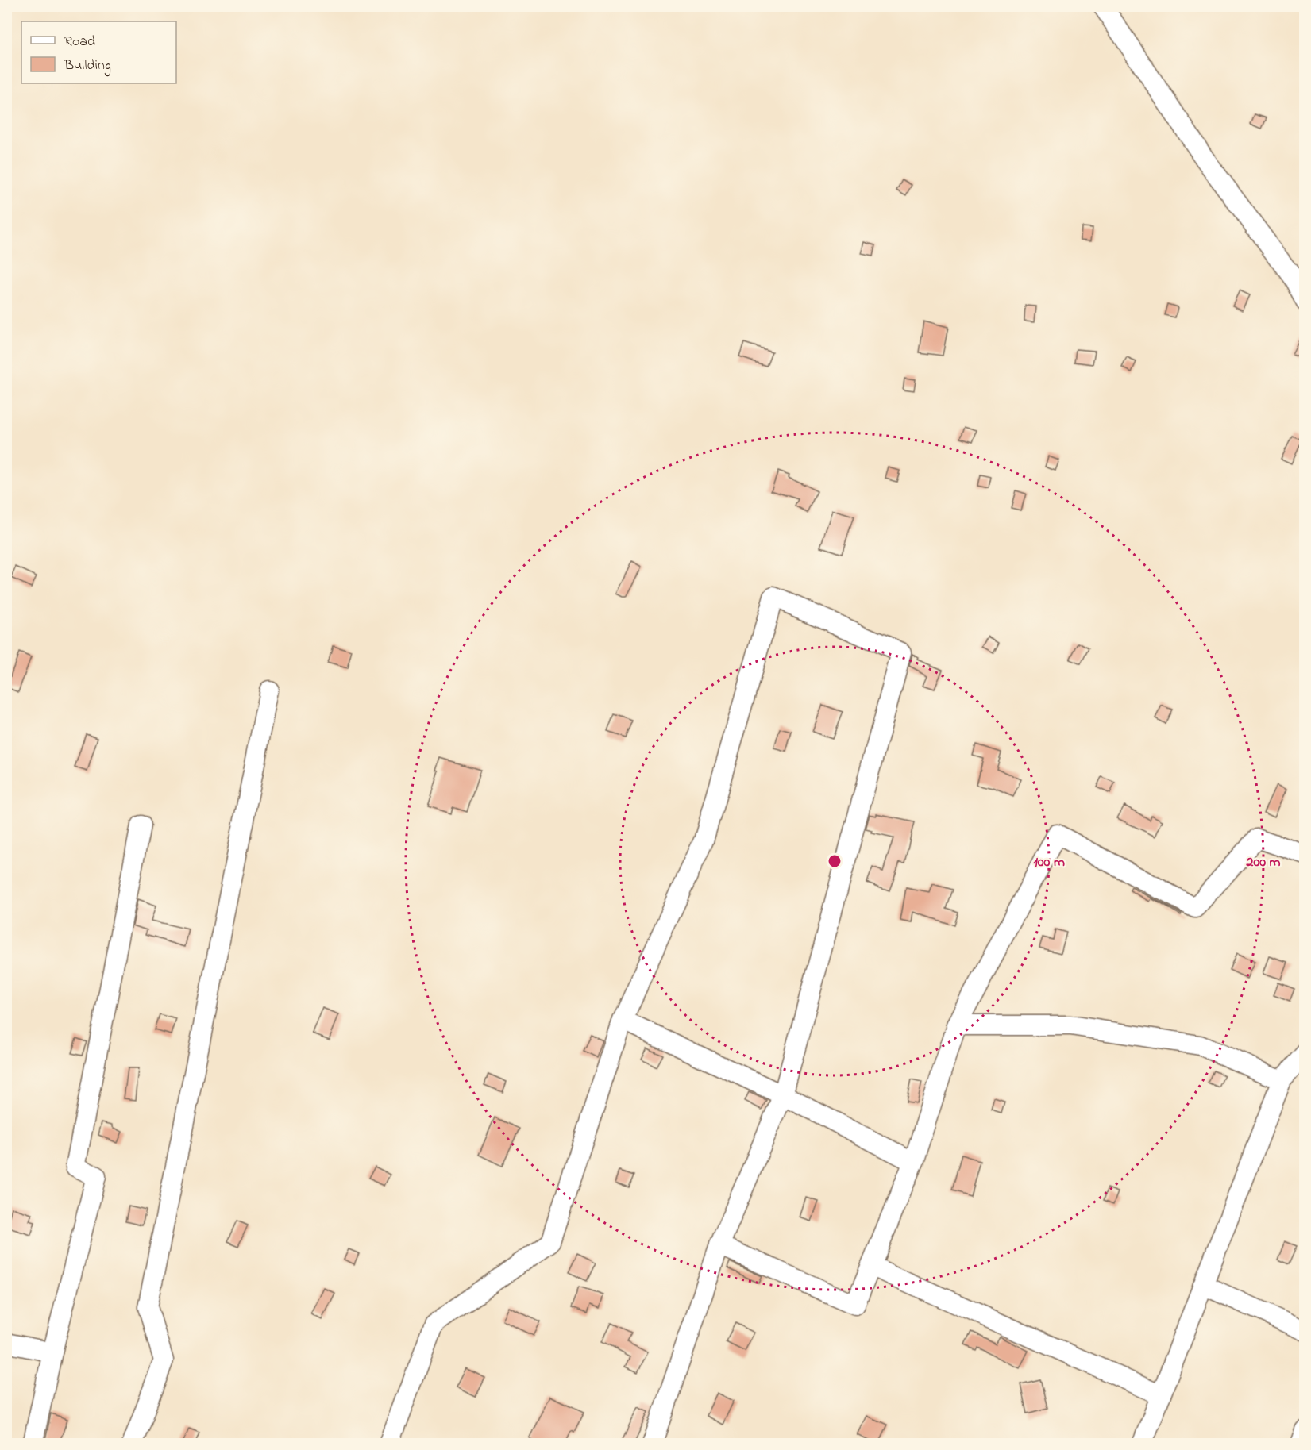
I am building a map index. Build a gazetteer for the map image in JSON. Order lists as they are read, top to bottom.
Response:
{
  "legend": ["Road", "Building"],
  "rings": ["100 m", "200 m"]
}
